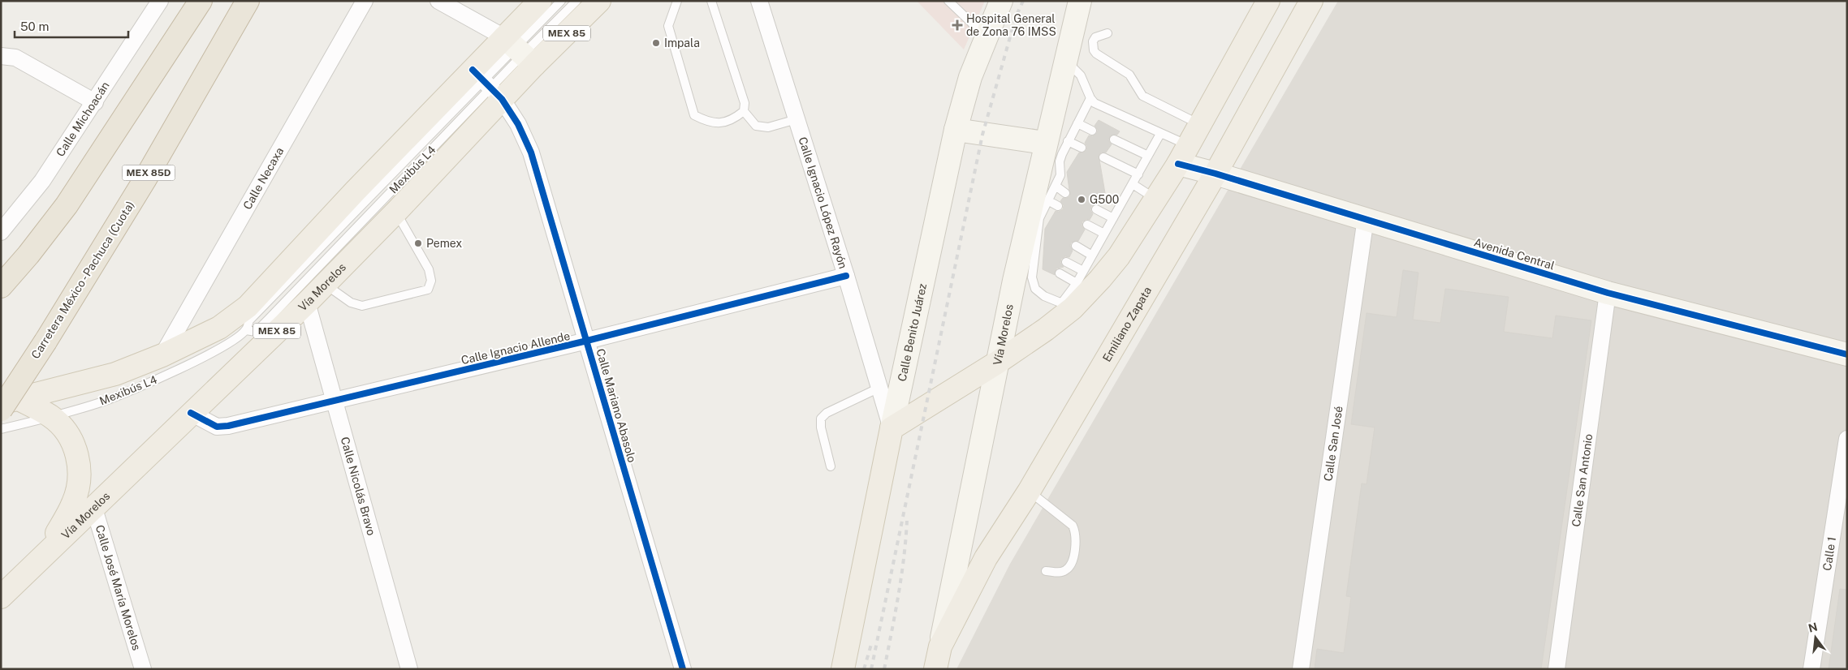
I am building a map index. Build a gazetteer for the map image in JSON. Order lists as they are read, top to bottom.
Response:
{
  "streets": {
    "highway": ["MEX 85D", "Carretera México - Pachuca (Cuota)"],
    "main road": [
      "MEX 85",
      "Avenida Central",
      "Vía Morelos",
      "Emiliano Zapata",
      "Calle Benito Juárez"
    ],
    "street": [
      "Calle Michoacán",
      "Calle Necaxa",
      "Calle Ignacio López Rayón",
      "Calle Ignacio Allende",
      "Calle Mariano Abasolo",
      "Calle San José",
      "Calle San Antonio",
      "Calle Nicolás Bravo",
      "Calle 1",
      "Calle José María Morelos"
    ],
    "lane": ["Mexibús L4"]
  },
  "crossings": [
    ["Mexibús L4", "Vía Morelos"],
    ["Mexibús L4", "Calle Mariano Abasolo"],
    ["Calle Necaxa", "Vía Morelos"],
    ["Calle Ignacio López Rayón", "Calle Benito Juárez"],
    ["Calle Ignacio López Rayón", "Calle Ignacio Allende"],
    ["Avenida Central", "Emiliano Zapata"],
    ["Avenida Central", "Calle San José"],
    ["Avenida Central", "Calle San Antonio"],
    ["Carretera México - Pachuca (Cuota)", "Vía Morelos"],
    ["Vía Morelos", "Emiliano Zapata"],
    ["Vía Morelos", "Calle Ignacio Allende"],
    ["Vía Morelos", "Calle Mariano Abasolo"],
    ["Vía Morelos", "Calle Nicolás Bravo"],
    ["Vía Morelos", "Calle José María Morelos"],
    ["Calle Ignacio Allende", "Calle Mariano Abasolo"],
    ["Calle Ignacio Allende", "Calle Nicolás Bravo"]
  ],
  "places": {
    "health": ["Hospital General de Zona 76 IMSS"],
    "other": ["Impala", "G500", "Pemex"]
  },
  "scale_bar": "50 m",
  "north": "top"
}
